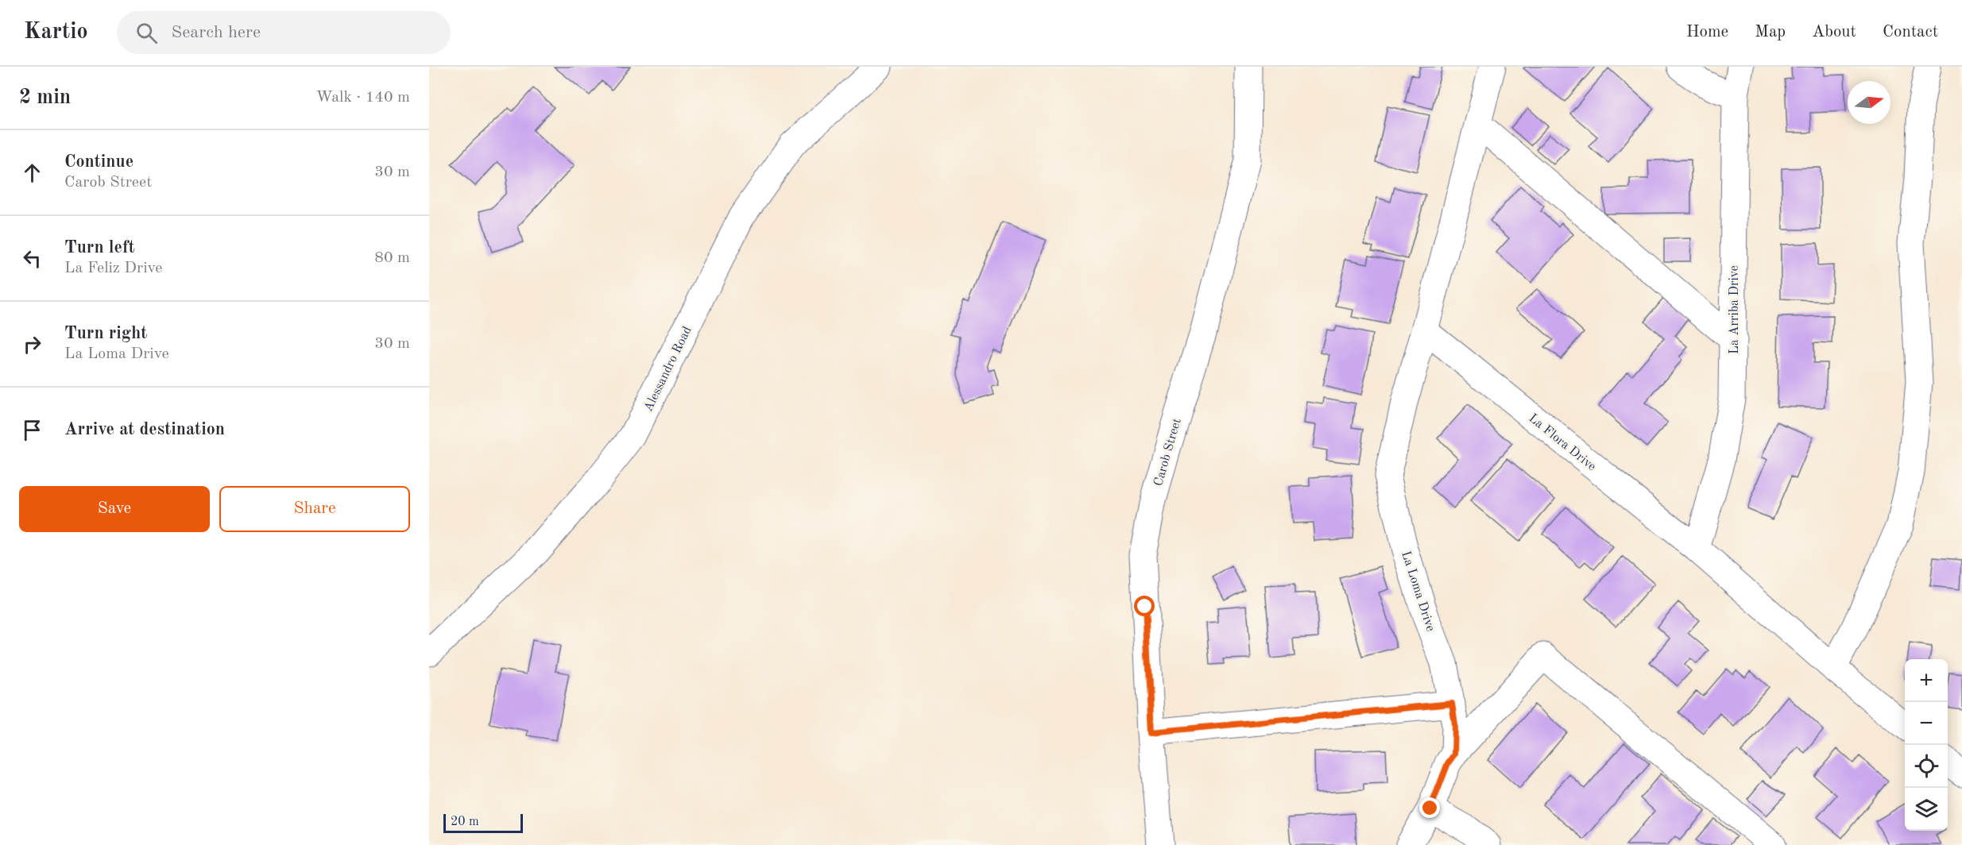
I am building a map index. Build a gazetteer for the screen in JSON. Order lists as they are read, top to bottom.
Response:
{
  "streets": {
    "street": [
      "La Arriba Drive",
      "Alessandro Road",
      "La Flora Drive",
      "Carob Street",
      "La Loma Drive"
    ]
  },
  "crossings": [
    ["La Arriba Drive", "La Flora Drive"],
    ["La Flora Drive", "La Loma Drive"]
  ],
  "scale_bar": "20 m",
  "north": "right",
  "page": {
    "header": "Kartio",
    "search": "Search here",
    "nav": [
      "Home",
      "Map",
      "About",
      "Contact"
    ],
    "heading": ["2 min", "Walk · 140 m"],
    "list": [
      ["Continue", "Carob Street", "30 m"],
      ["Turn left", "La Feliz Drive", "80 m"],
      ["Turn right", "La Loma Drive", "30 m"],
      "Arrive at destination"
    ],
    "buttons": ["Save", "Share"],
    "map_buttons": ["+", "−"],
    "scale": "20 m"
  }
}
